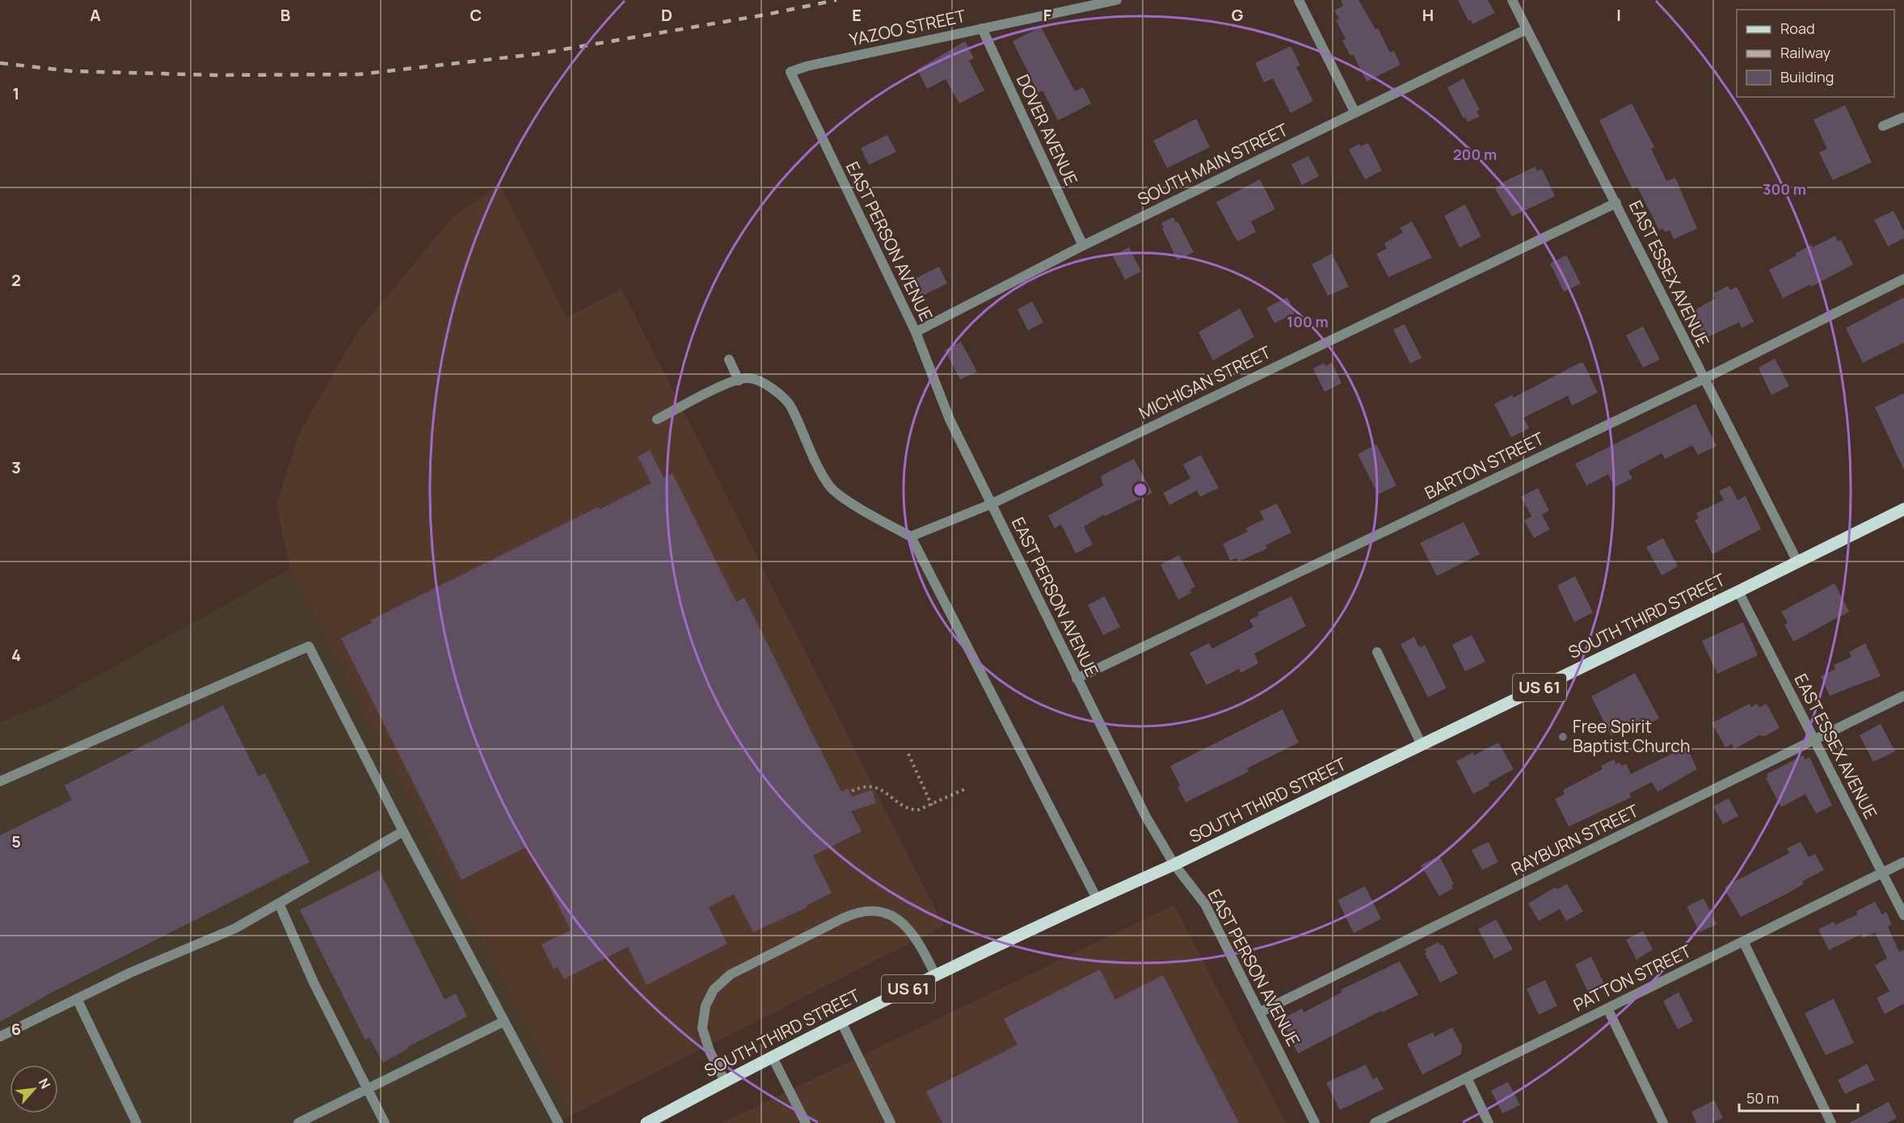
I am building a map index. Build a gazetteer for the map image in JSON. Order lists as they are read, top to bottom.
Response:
{
  "streets": {
    "main road": ["SOUTH THIRD STREET", "US 61"],
    "street": [
      "YAZOO STREET",
      "DOVER AVENUE",
      "SOUTH MAIN STREET",
      "EAST PERSON AVENUE",
      "EAST ESSEX AVENUE",
      "MICHIGAN STREET",
      "BARTON STREET",
      "RAYBURN STREET",
      "PATTON STREET"
    ]
  },
  "crossings": [
    ["YAZOO STREET", "DOVER AVENUE"],
    ["YAZOO STREET", "EAST PERSON AVENUE"],
    ["DOVER AVENUE", "SOUTH MAIN STREET"],
    ["SOUTH MAIN STREET", "EAST PERSON AVENUE"],
    ["SOUTH MAIN STREET", "EAST ESSEX AVENUE"],
    ["EAST PERSON AVENUE", "MICHIGAN STREET"],
    ["EAST PERSON AVENUE", "BARTON STREET"],
    ["EAST PERSON AVENUE", "SOUTH THIRD STREET"],
    ["EAST PERSON AVENUE", "RAYBURN STREET"],
    ["EAST ESSEX AVENUE", "MICHIGAN STREET"],
    ["EAST ESSEX AVENUE", "BARTON STREET"],
    ["EAST ESSEX AVENUE", "SOUTH THIRD STREET"],
    ["EAST ESSEX AVENUE", "RAYBURN STREET"],
    ["EAST ESSEX AVENUE", "PATTON STREET"]
  ],
  "places": ["Free Spirit Baptist Church"],
  "legend": ["Road", "Railway", "Building"],
  "scale_bar": "50 m",
  "north": "top right",
  "grid": {
    "columns": [
      "A",
      "B",
      "C",
      "D",
      "E",
      "F",
      "G",
      "H",
      "I"
    ],
    "rows": [
      "1",
      "2",
      "3",
      "4",
      "5",
      "6"
    ]
  },
  "rings": ["200 m", "300 m", "100 m"]
}
